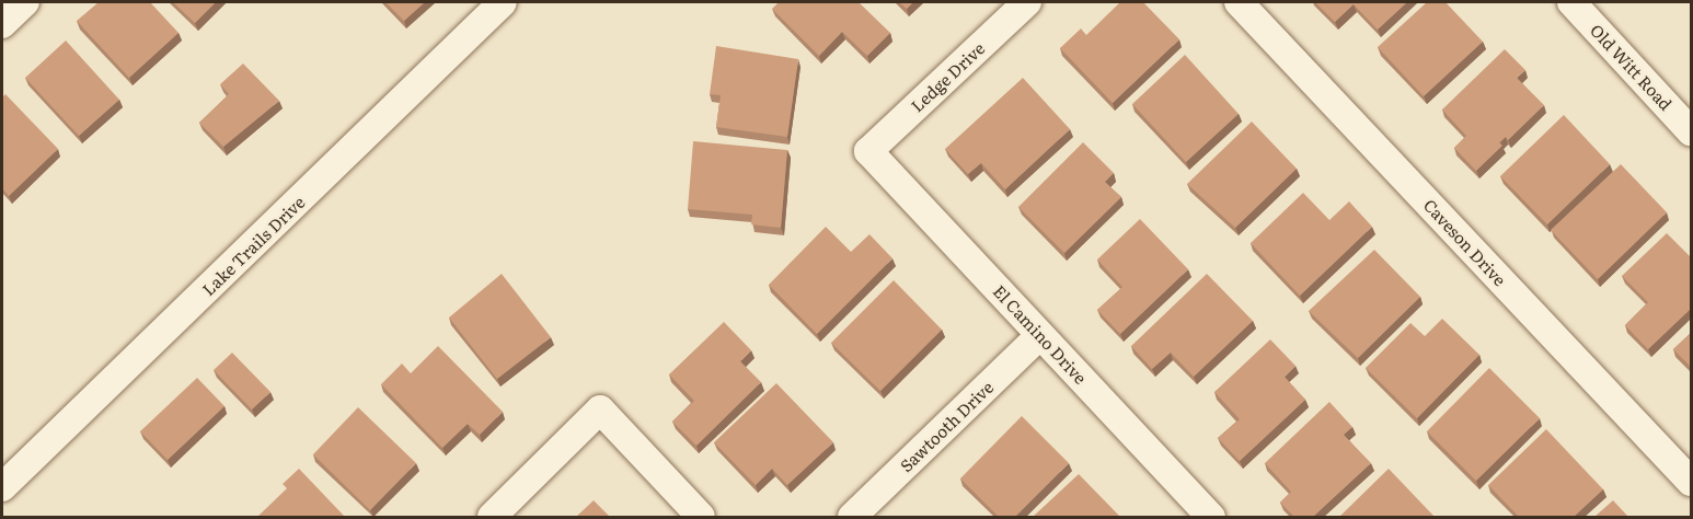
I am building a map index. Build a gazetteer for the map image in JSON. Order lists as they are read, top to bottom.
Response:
{
  "streets": {
    "street": [
      "Old Witt Road",
      "Ledge Drive",
      "Caveson Drive",
      "Lake Trails Drive",
      "El Camino Drive",
      "Sawtooth Drive"
    ]
  },
  "crossings": [
    ["Ledge Drive", "El Camino Drive"],
    ["El Camino Drive", "Sawtooth Drive"]
  ]
}
